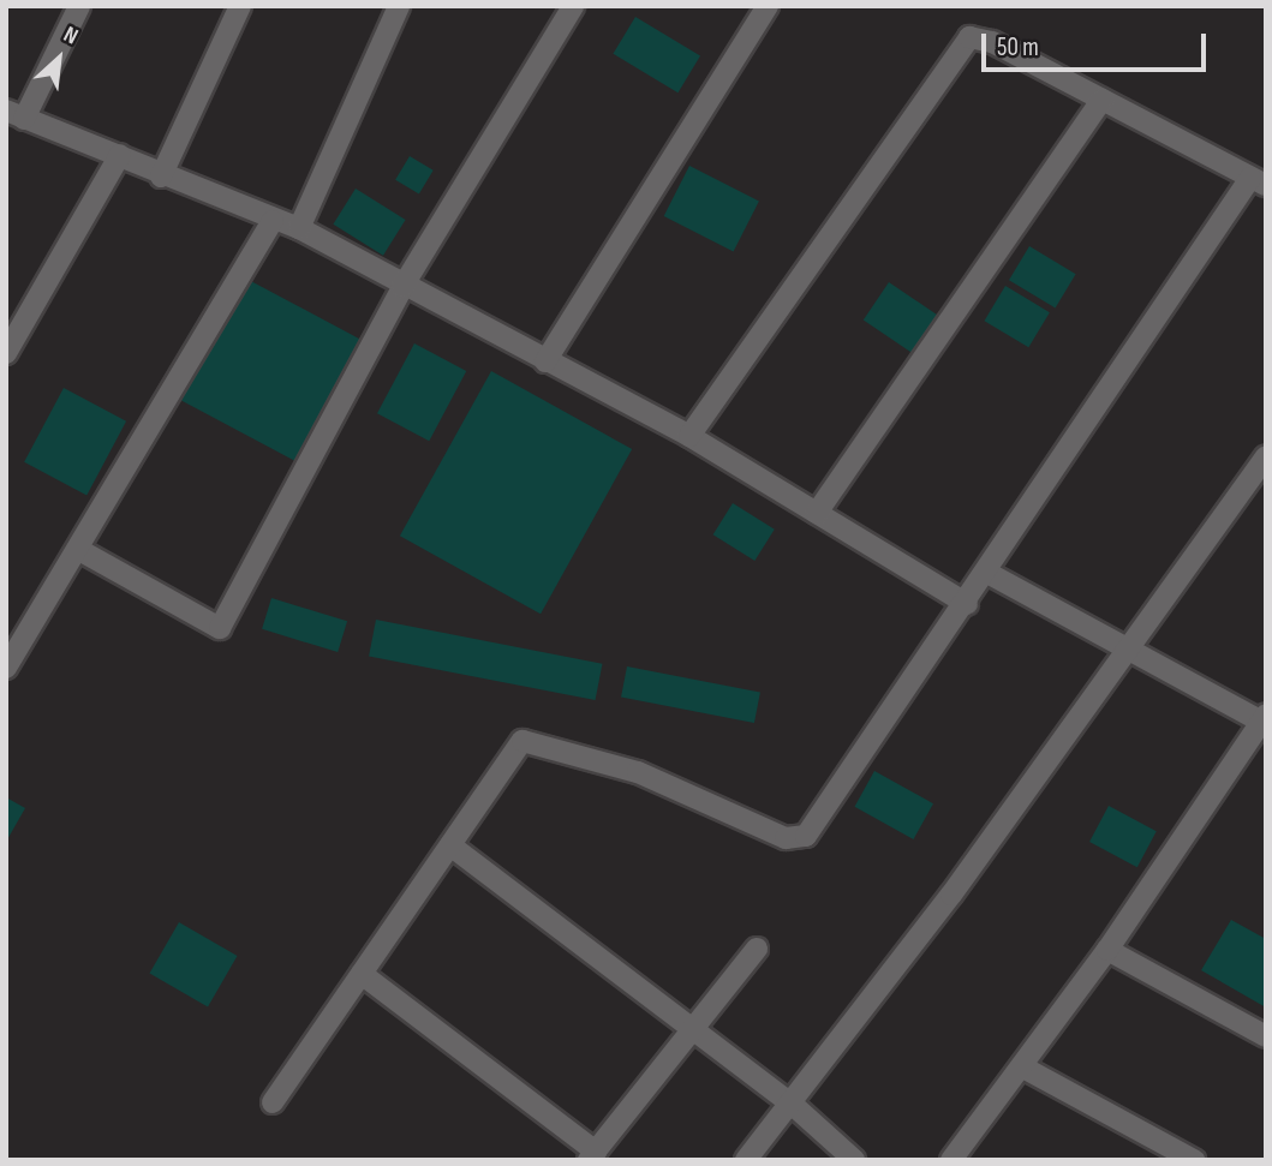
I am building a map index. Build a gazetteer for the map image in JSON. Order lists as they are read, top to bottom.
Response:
{
  "scale_bar": "50 m",
  "north": "top right"
}
